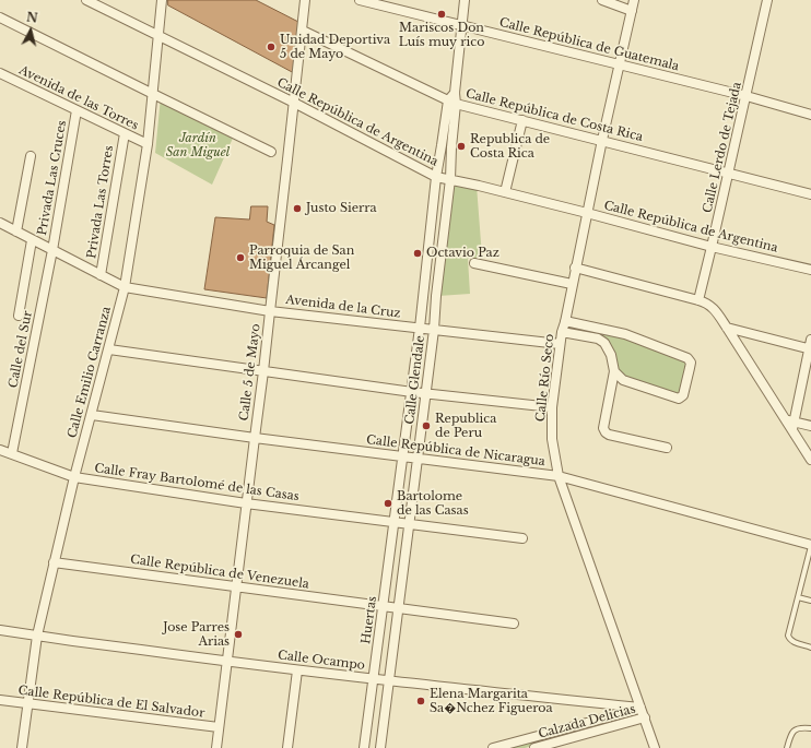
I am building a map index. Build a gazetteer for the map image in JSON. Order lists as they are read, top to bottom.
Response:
{
  "streets": {
    "street": [
      "Calle República de Guatemala",
      "Avenida de las Torres",
      "Calle República de Costa Rica",
      "Calle República de Argentina",
      "Calle Lerdo de Tejada",
      "Privada Las Cruces",
      "Privada Las Torres",
      "Avenida de la Cruz",
      "Calle del Sur",
      "Calle Emilio Carranza",
      "Calle 5 de Mayo",
      "Calle Río Seco",
      "Calle Glendale",
      "Calle República de Nicaragua",
      "Calle Fray Bartolomé de las Casas",
      "Calle República de Venezuela",
      "Huertas",
      "Calle Ocampo",
      "Calle República de El Salvador",
      "Calzada Delicias"
    ]
  },
  "crossings": [
    ["Calle República de Guatemala", "Calle Lerdo de Tejada"],
    ["Calle República de Guatemala", "Calle Río Seco"],
    ["Avenida de las Torres", "Privada Las Cruces"],
    ["Avenida de las Torres", "Privada Las Torres"],
    ["Avenida de las Torres", "Calle Emilio Carranza"],
    ["Calle República de Costa Rica", "Calle Lerdo de Tejada"],
    ["Calle República de Costa Rica", "Calle 5 de Mayo"],
    ["Calle República de Costa Rica", "Calle Río Seco"],
    ["Calle República de Costa Rica", "Calle Glendale"],
    ["Calle República de Argentina", "Calle Lerdo de Tejada"],
    ["Calle República de Argentina", "Calle Emilio Carranza"],
    ["Calle República de Argentina", "Calle 5 de Mayo"],
    ["Calle República de Argentina", "Calle Río Seco"],
    ["Calle República de Argentina", "Calle Glendale"],
    ["Privada Las Cruces", "Avenida de la Cruz"],
    ["Privada Las Cruces", "Calle del Sur"],
    ["Privada Las Torres", "Avenida de la Cruz"],
    ["Avenida de la Cruz", "Calle del Sur"],
    ["Avenida de la Cruz", "Calle Emilio Carranza"],
    ["Avenida de la Cruz", "Calle 5 de Mayo"],
    ["Avenida de la Cruz", "Calle Río Seco"],
    ["Avenida de la Cruz", "Calle Glendale"],
    ["Calle del Sur", "Calle Fray Bartolomé de las Casas"],
    ["Calle Emilio Carranza", "Calle República de Nicaragua"],
    ["Calle Emilio Carranza", "Calle Fray Bartolomé de las Casas"],
    ["Calle Emilio Carranza", "Calle República de Venezuela"],
    ["Calle Emilio Carranza", "Calle Ocampo"],
    ["Calle Emilio Carranza", "Calle República de El Salvador"],
    ["Calle 5 de Mayo", "Calle República de Nicaragua"],
    ["Calle 5 de Mayo", "Calle Fray Bartolomé de las Casas"],
    ["Calle 5 de Mayo", "Calle República de Venezuela"],
    ["Calle 5 de Mayo", "Calle Ocampo"],
    ["Calle 5 de Mayo", "Calle República de El Salvador"],
    ["Calle Río Seco", "Calle República de Nicaragua"],
    ["Calle Río Seco", "Calle Ocampo"],
    ["Calle Río Seco", "Calzada Delicias"],
    ["Calle Glendale", "Calle República de Nicaragua"],
    ["Calle Glendale", "Calle Fray Bartolomé de las Casas"],
    ["Calle Glendale", "Calle República de Venezuela"],
    ["Calle Glendale", "Huertas"],
    ["Calle Glendale", "Calle Ocampo"],
    ["Calle Fray Bartolomé de las Casas", "Huertas"],
    ["Calle República de Venezuela", "Huertas"],
    ["Huertas", "Calle Ocampo"],
    ["Calle Ocampo", "Calzada Delicias"]
  ],
  "parks": ["Jardín San Miguel"],
  "places": [
    "Mariscos Don Luís muy rico",
    "Unidad Deportiva 5 de Mayo",
    "Republica de Costa Rica",
    "Justo Sierra",
    "Octavio Paz",
    "Parroquia de San Miguel Árcangel",
    "Republica de Peru",
    "Bartolome de las Casas",
    "Jose Parres Arias",
    "Elena Margarita Sa�Nchez Figueroa"
  ],
  "north": "top"
}
